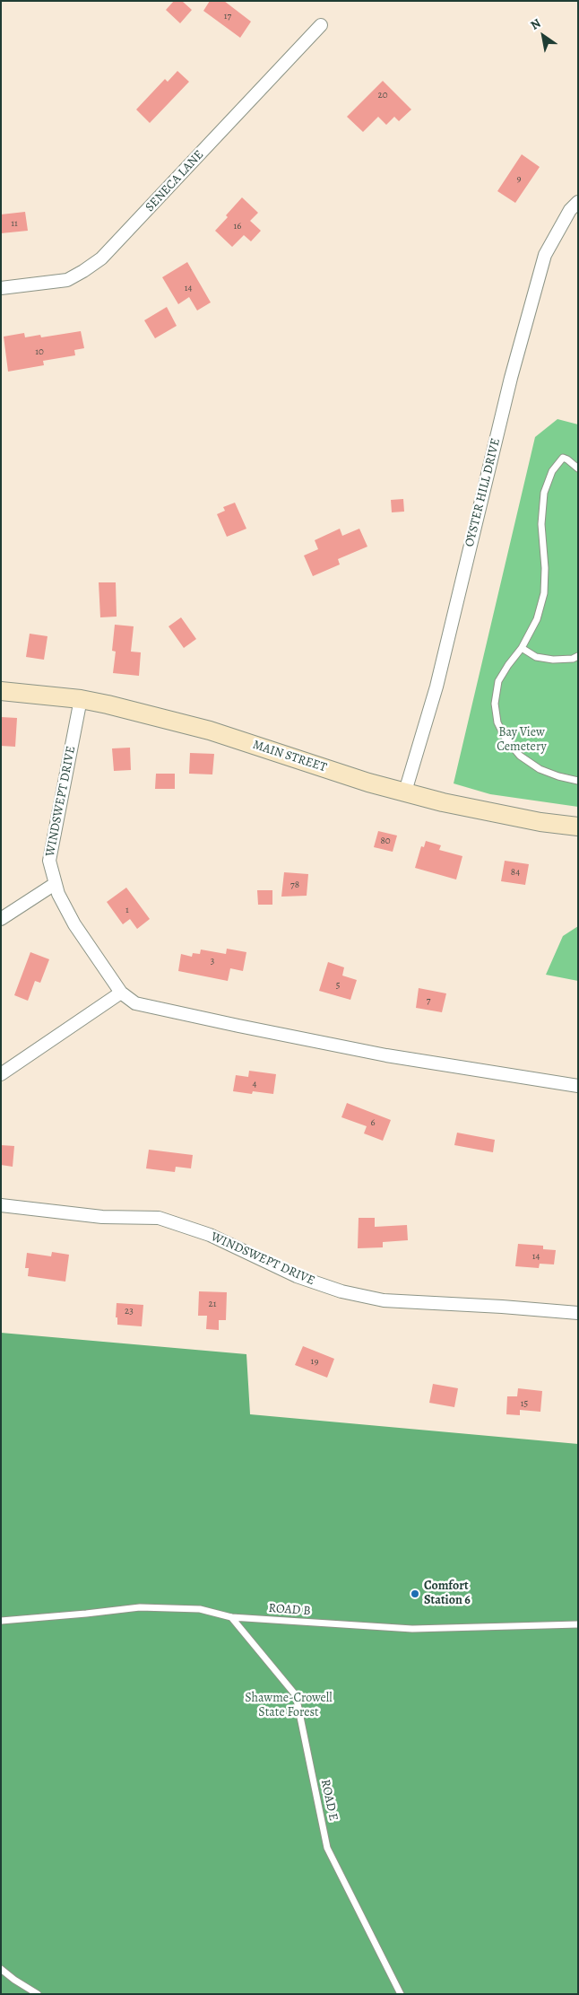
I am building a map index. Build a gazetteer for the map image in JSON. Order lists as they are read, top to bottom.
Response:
{
  "streets": {
    "main road": ["MAIN STREET"],
    "street": ["SENECA LANE", "OYSTER HILL DRIVE", "WINDSWEPT DRIVE"],
    "lane": ["ROAD B", "ROAD E"]
  },
  "crossings": [
    ["OYSTER HILL DRIVE", "MAIN STREET"],
    ["MAIN STREET", "WINDSWEPT DRIVE"],
    ["ROAD B", "ROAD E"]
  ],
  "parks": ["Bay View Cemetery", "Shawme-Crowell State Forest"],
  "places": ["Comfort Station 6"],
  "house_numbers": [
    "17",
    "20",
    "9",
    "11",
    "16",
    "14",
    "10",
    "80",
    "84",
    "78",
    "1",
    "3",
    "5",
    "7",
    "4",
    "6",
    "14",
    "21",
    "23",
    "19",
    "15"
  ],
  "north": "top left"
}
